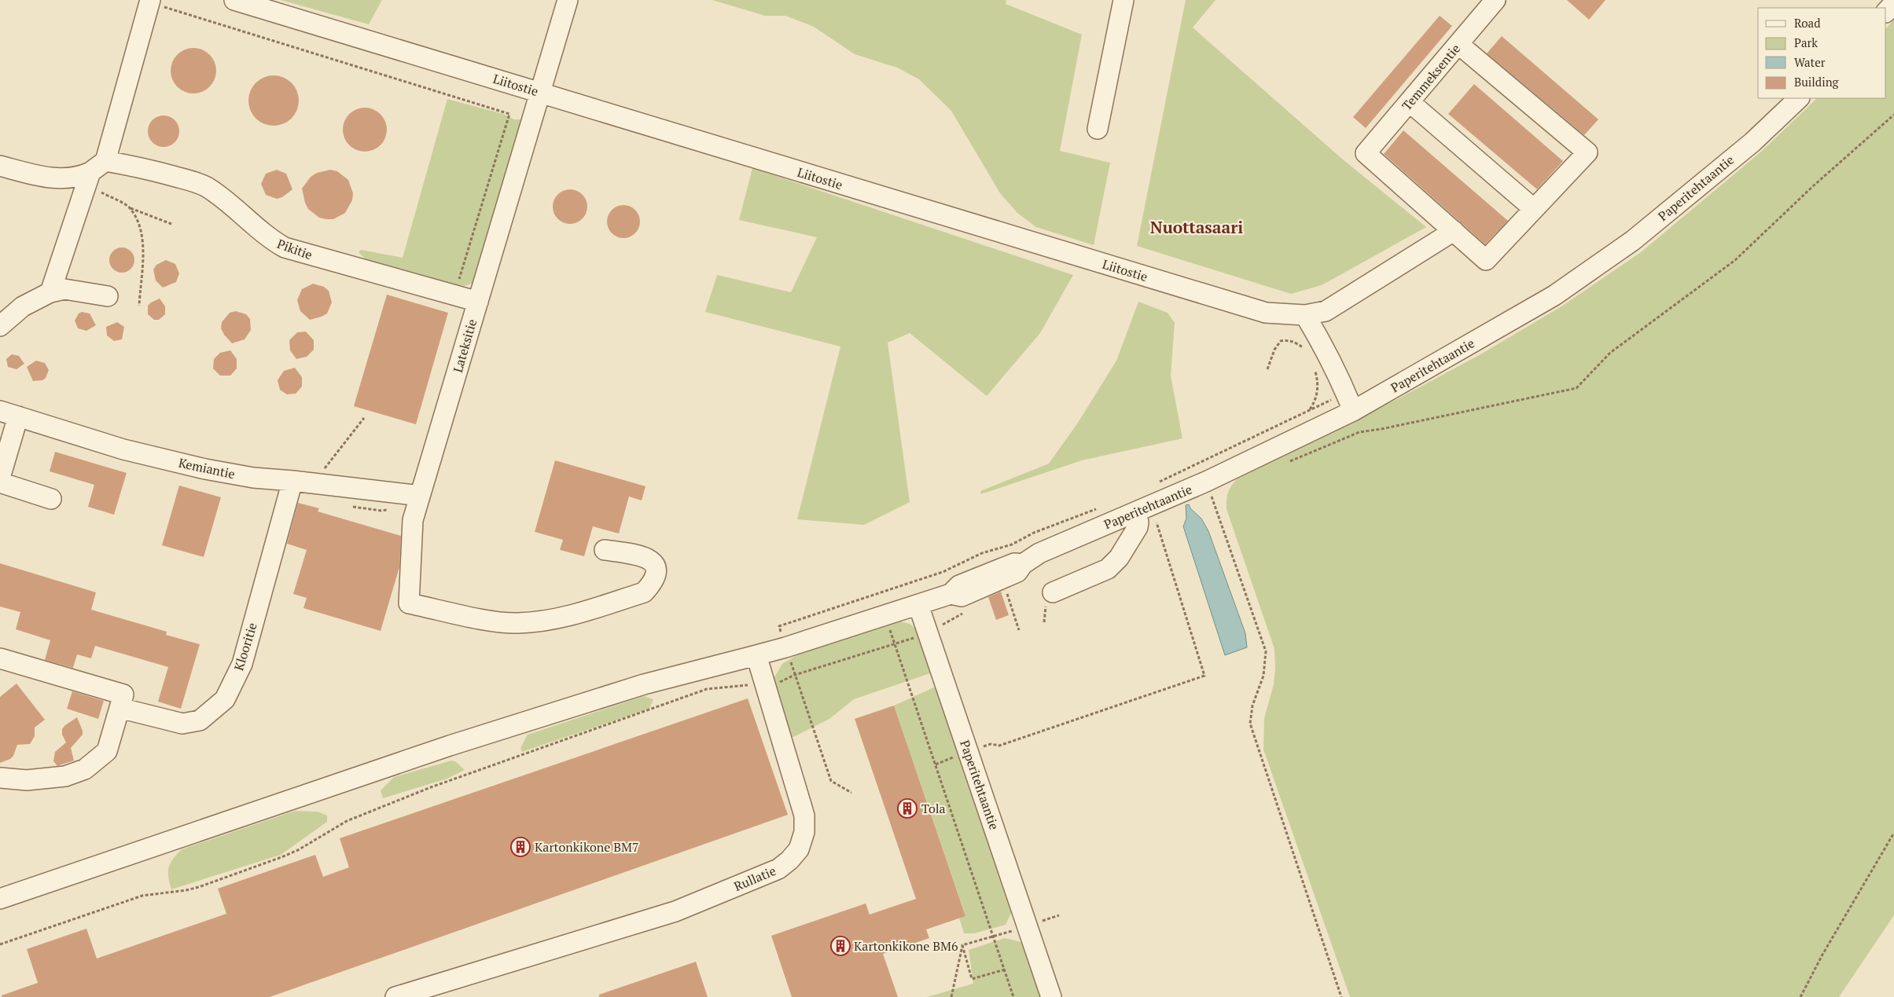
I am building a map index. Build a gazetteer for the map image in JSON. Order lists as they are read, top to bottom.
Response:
{
  "streets": {
    "street": [
      "Temmeksentie",
      "Liitostie",
      "Paperitehtaantie",
      "Pikitie",
      "Lateksitie",
      "Kemiantie",
      "Klooritie",
      "Rullatie"
    ]
  },
  "crossings": [
    ["Temmeksentie", "Liitostie"],
    ["Liitostie", "Lateksitie"],
    ["Pikitie", "Lateksitie"],
    ["Lateksitie", "Kemiantie"],
    ["Kemiantie", "Klooritie"]
  ],
  "districts": ["Nuottasaari"],
  "places": {
    "building": ["Tola", "Kartonkikone BM7", "Kartonkikone BM6"]
  },
  "legend": [
    "Road",
    "Park",
    "Water",
    "Building"
  ]
}
